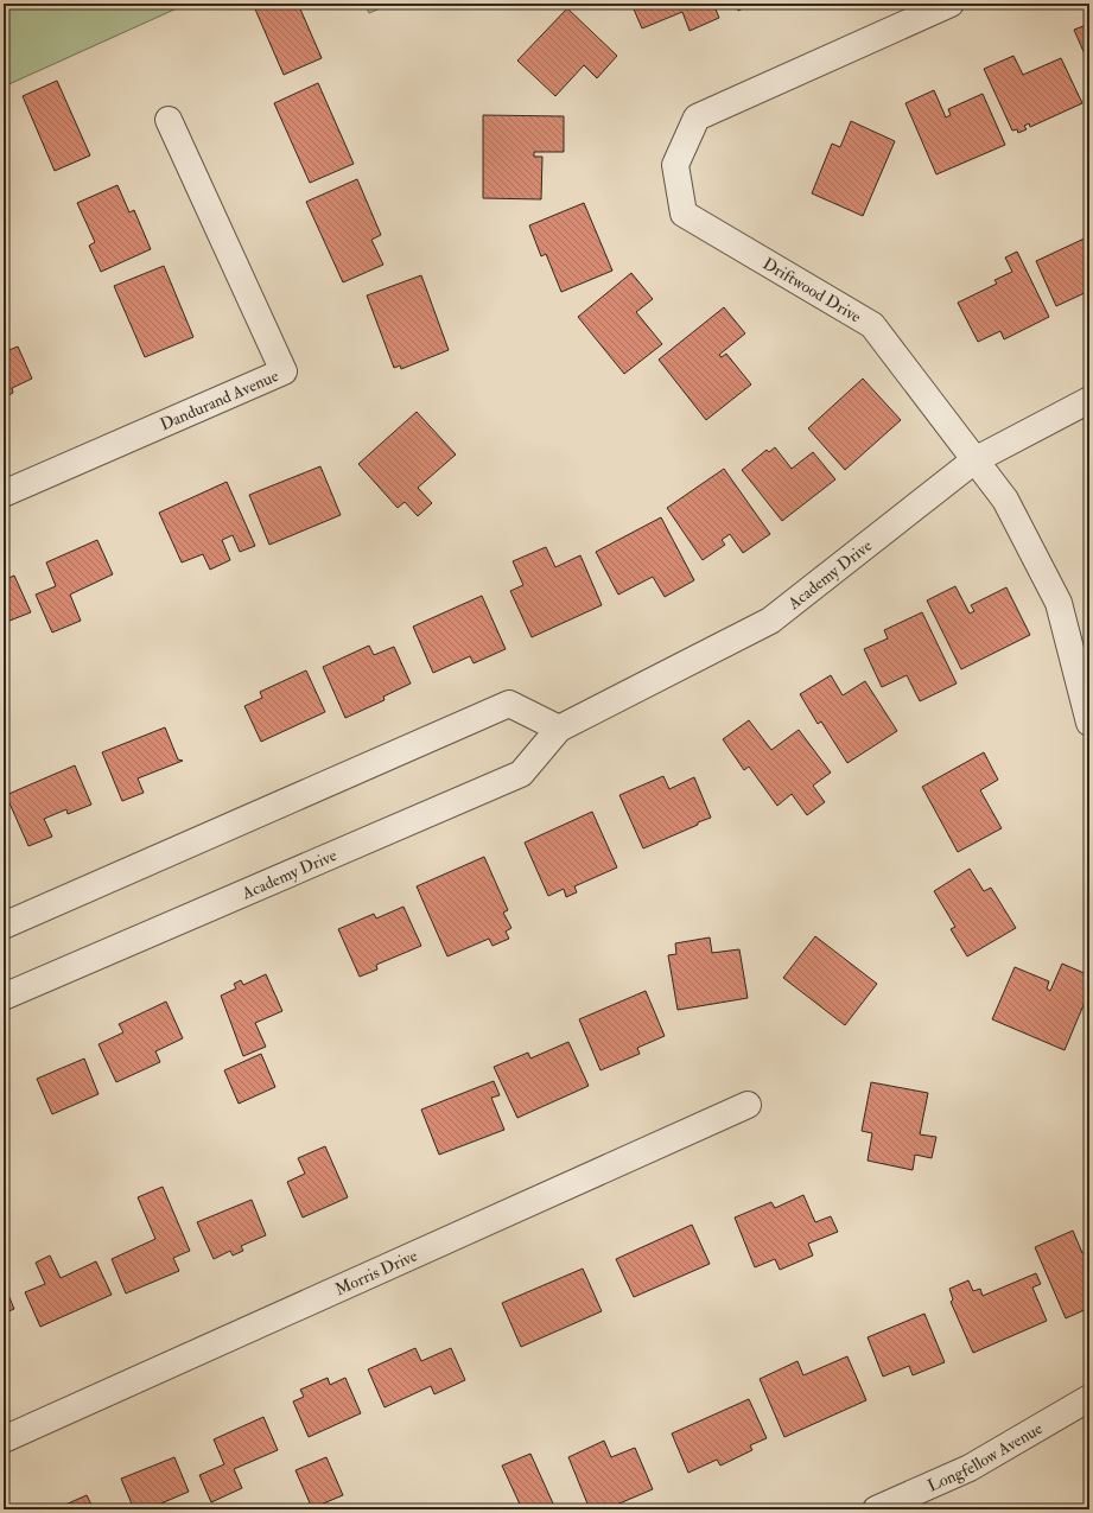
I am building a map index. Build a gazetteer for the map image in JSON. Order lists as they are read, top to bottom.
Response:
{
  "streets": {
    "street": [
      "Driftwood Drive",
      "Dandurand Avenue",
      "Academy Drive",
      "Morris Drive",
      "Longfellow Avenue"
    ]
  },
  "crossings": [
    ["Driftwood Drive", "Academy Drive"]
  ]
}
